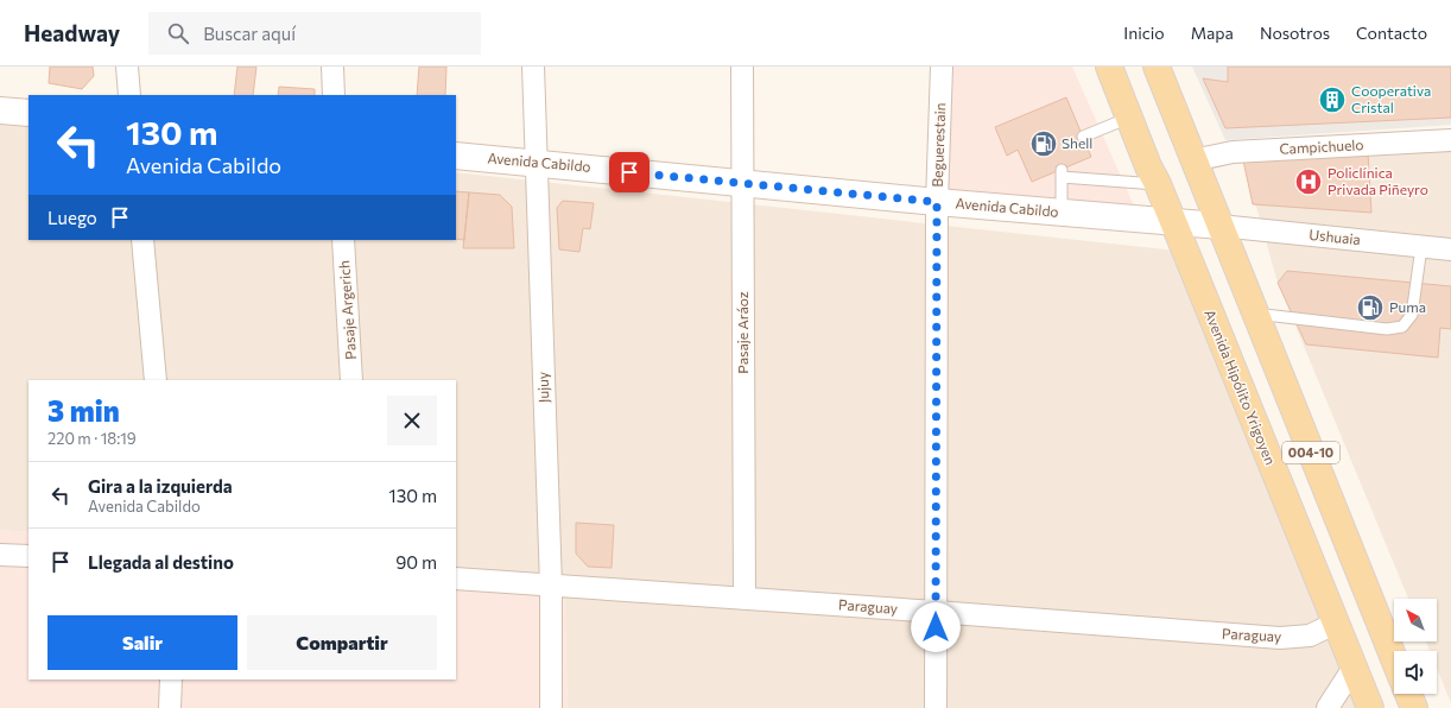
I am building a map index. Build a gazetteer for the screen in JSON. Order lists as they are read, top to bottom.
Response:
{
  "streets": {
    "main road": ["Avenida Hipólito Yrigoyen", "004-10"],
    "street": [
      "Beguerestain",
      "Campichuelo",
      "Avenida Cabildo",
      "Ushuaia",
      "Pasaje Argerich",
      "Pasaje Aráoz",
      "Jujuy",
      "Paraguay"
    ]
  },
  "crossings": [
    ["Beguerestain", "Avenida Cabildo"],
    ["Beguerestain", "Paraguay"],
    ["Campichuelo", "004-10"],
    ["Avenida Cabildo", "Ushuaia"],
    ["Avenida Cabildo", "Pasaje Aráoz"],
    ["Avenida Cabildo", "Jujuy"],
    ["Avenida Cabildo", "Avenida Hipólito Yrigoyen"],
    ["Avenida Cabildo", "004-10"],
    ["Ushuaia", "004-10"],
    ["Pasaje Aráoz", "Paraguay"],
    ["Jujuy", "Paraguay"],
    ["Avenida Hipólito Yrigoyen", "Paraguay"]
  ],
  "places": {
    "building": ["Cooperativa Cristal"],
    "fuel station": ["Shell", "Puma"],
    "hospital": ["Policlínica Privada Piñeyro"]
  },
  "north": "top left",
  "page": {
    "header": "Headway",
    "search": "Buscar aquí",
    "nav": [
      "Inicio",
      "Mapa",
      "Nosotros",
      "Contacto"
    ],
    "turn": ["130 m", "Avenida Cabildo"],
    "then": "Luego",
    "heading": ["3 min", "220 m · 18:19"],
    "list": [
      {
        "name": "Gira a la izquierda",
        "note": "Avenida Cabildo",
        "value": "130 m"
      },
      {
        "name": "Llegada al destino",
        "value": "90 m"
      }
    ],
    "buttons": ["Salir", "Compartir"]
  }
}
